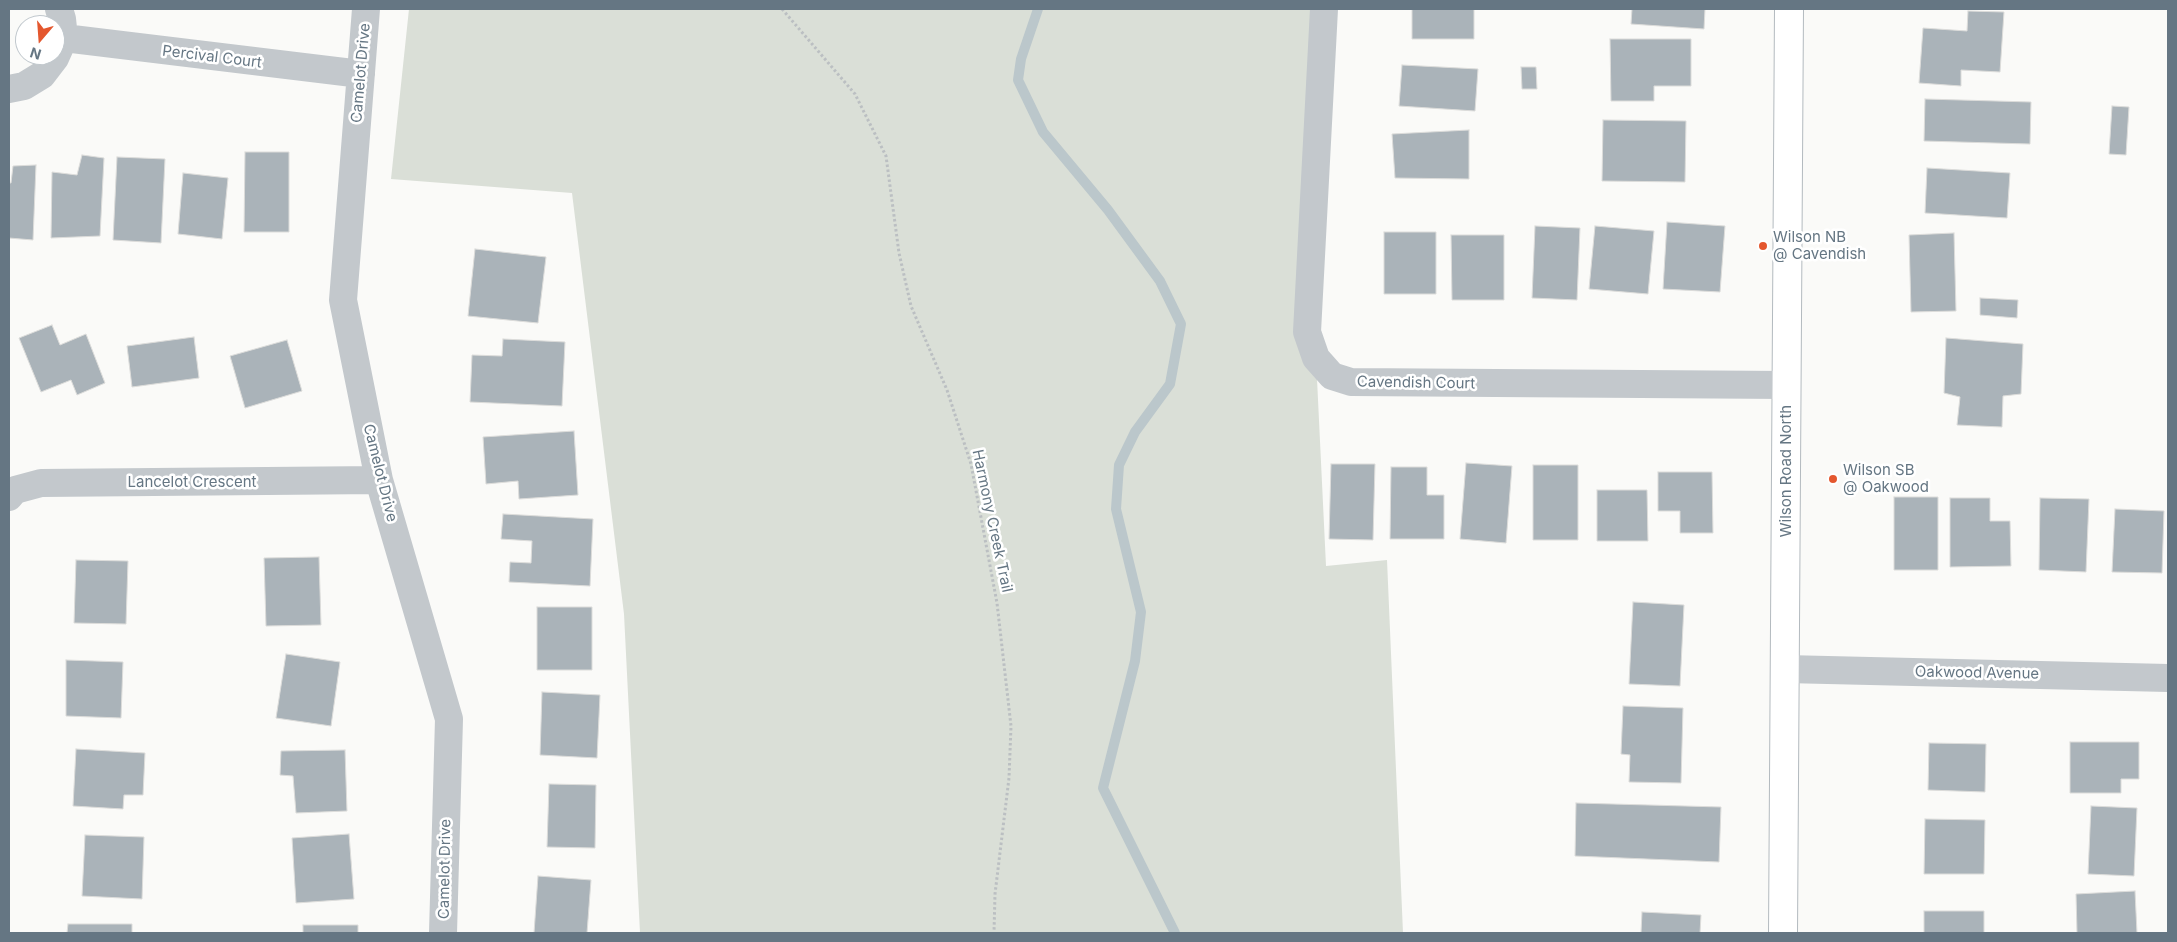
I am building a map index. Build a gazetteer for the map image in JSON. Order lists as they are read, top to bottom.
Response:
{
  "streets": {
    "main road": ["Wilson Road North"],
    "street": [
      "Percival Court",
      "Camelot Drive",
      "Cavendish Court",
      "Lancelot Crescent",
      "Oakwood Avenue"
    ],
    "path": ["Harmony Creek Trail"]
  },
  "crossings": [
    ["Percival Court", "Camelot Drive"],
    ["Camelot Drive", "Lancelot Crescent"],
    ["Cavendish Court", "Wilson Road North"],
    ["Wilson Road North", "Oakwood Avenue"]
  ],
  "places": ["Wilson NB @ Cavendish", "Wilson SB @ Oakwood"],
  "north": "bottom"
}
